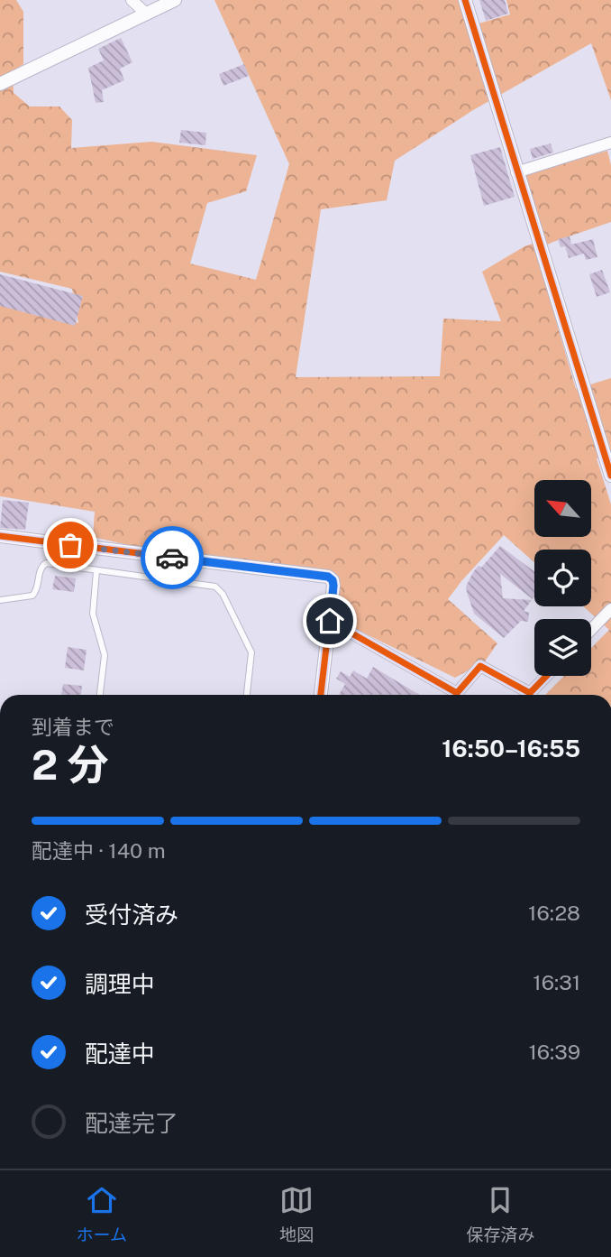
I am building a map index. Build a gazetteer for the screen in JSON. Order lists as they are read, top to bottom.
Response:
{
  "north": "top left",
  "page": {
    "heading": ["2 分", "到着まで", "16:50–16:55"],
    "bar": "配達中 · 140 m",
    "list": [
      ["受付済み", "16:28"],
      ["調理中", "16:31"],
      ["配達中", "16:39"],
      "配達完了"
    ],
    "tabs": ["ホーム", "地図", "保存済み"]
  }
}
